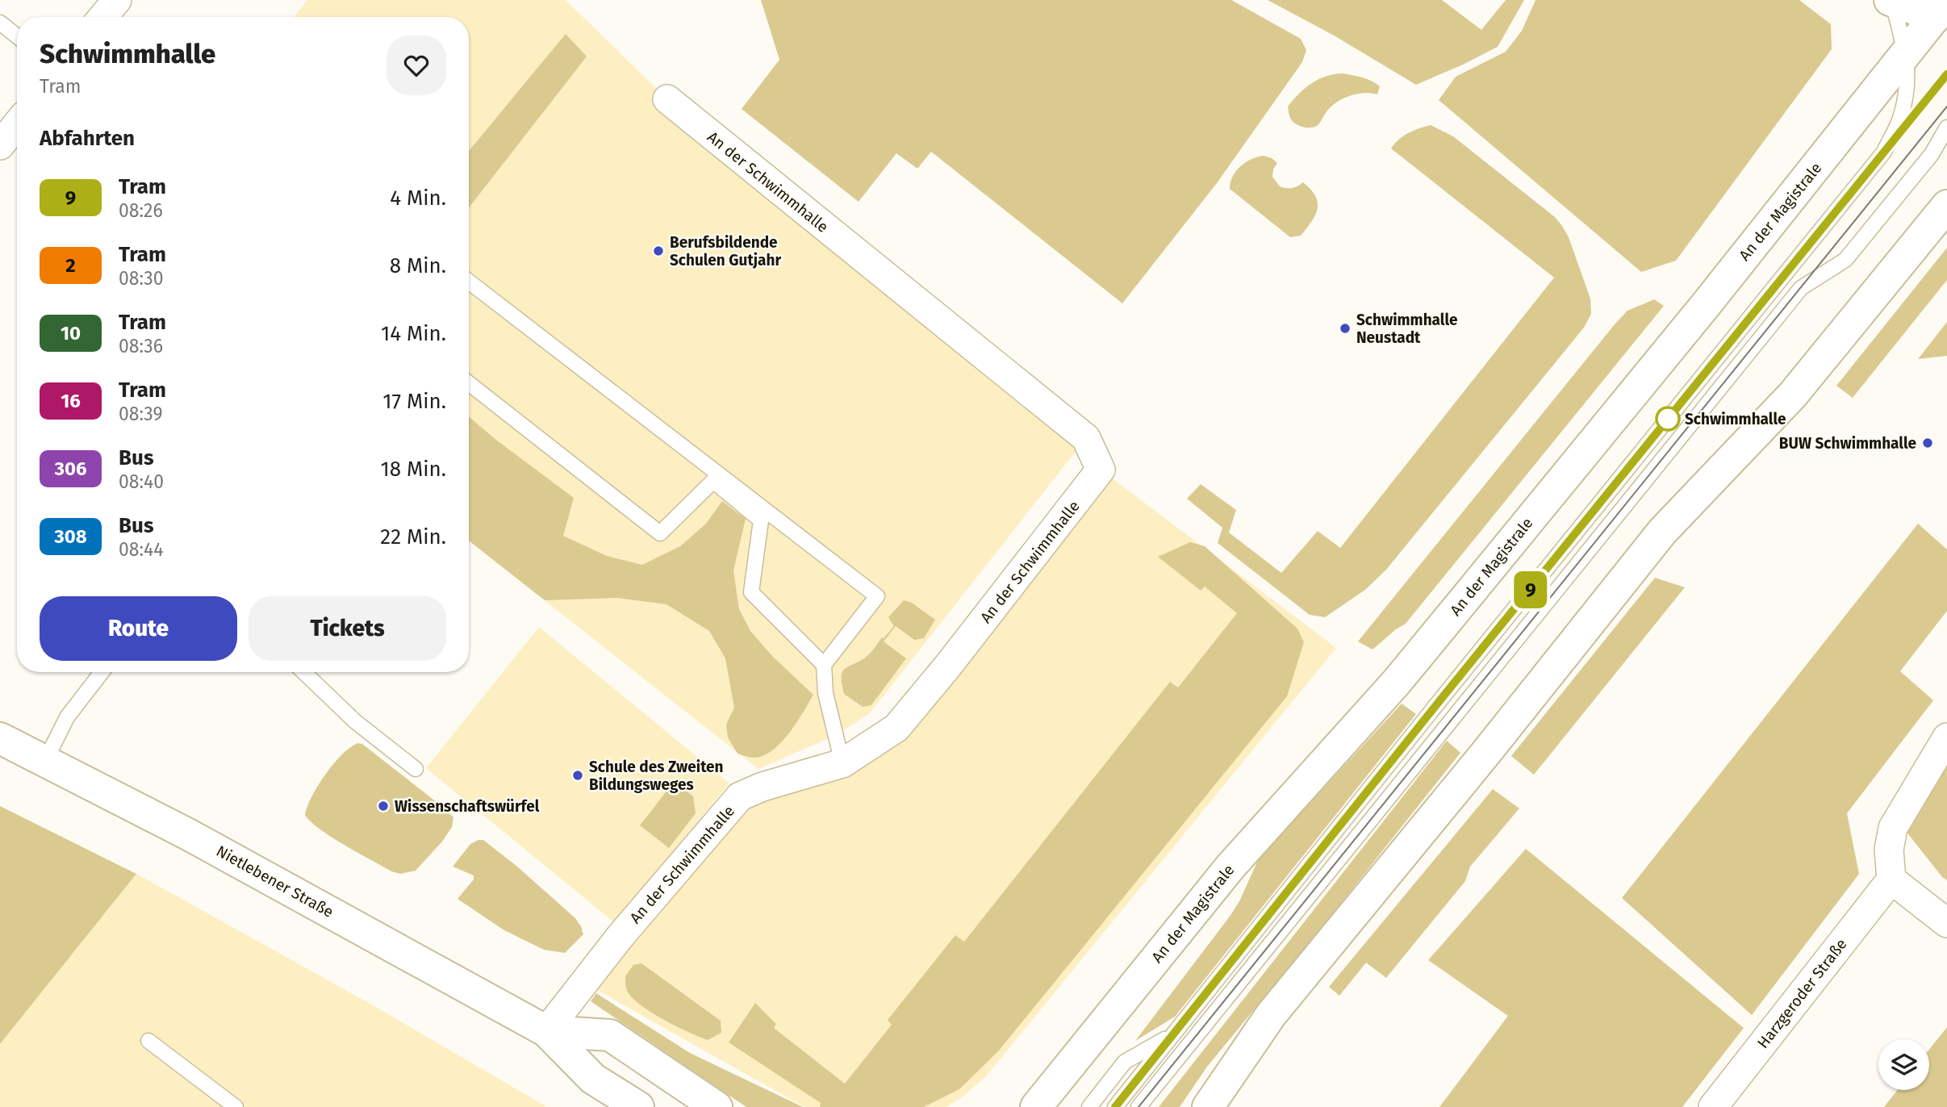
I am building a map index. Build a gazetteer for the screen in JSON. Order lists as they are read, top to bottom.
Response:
{
  "streets": {
    "main road": ["An der Magistrale", "Nietlebener Straße"],
    "street": ["An der Schwimmhalle", "Harzgeroder Straße"]
  },
  "crossings": [
    ["An der Schwimmhalle", "Nietlebener Straße"]
  ],
  "places": [
    "Berufsbildende Schulen Gutjahr",
    "Schwimmhalle Neustadt",
    "Schwimmhalle",
    "BUW Schwimmhalle",
    "Schule des Zweiten Bildungsweges",
    "Wissenschaftswürfel"
  ],
  "lines": ["tram line 9"],
  "page": {
    "on_map": "9",
    "heading": [
      ["Schwimmhalle", "Tram"],
      "Abfahrten"
    ],
    "list": [
      {
        "mark": "9",
        "name": "Tram",
        "note": "08:26",
        "value": "4 Min."
      },
      {
        "mark": "2",
        "name": "Tram",
        "note": "08:30",
        "value": "8 Min."
      },
      {
        "mark": "10",
        "name": "Tram",
        "note": "08:36",
        "value": "14 Min."
      },
      {
        "mark": "16",
        "name": "Tram",
        "note": "08:39",
        "value": "17 Min."
      },
      {
        "mark": "306",
        "name": "Bus",
        "note": "08:40",
        "value": "18 Min."
      },
      {
        "mark": "308",
        "name": "Bus",
        "note": "08:44",
        "value": "22 Min."
      }
    ],
    "buttons": ["Route", "Tickets"]
  }
}
